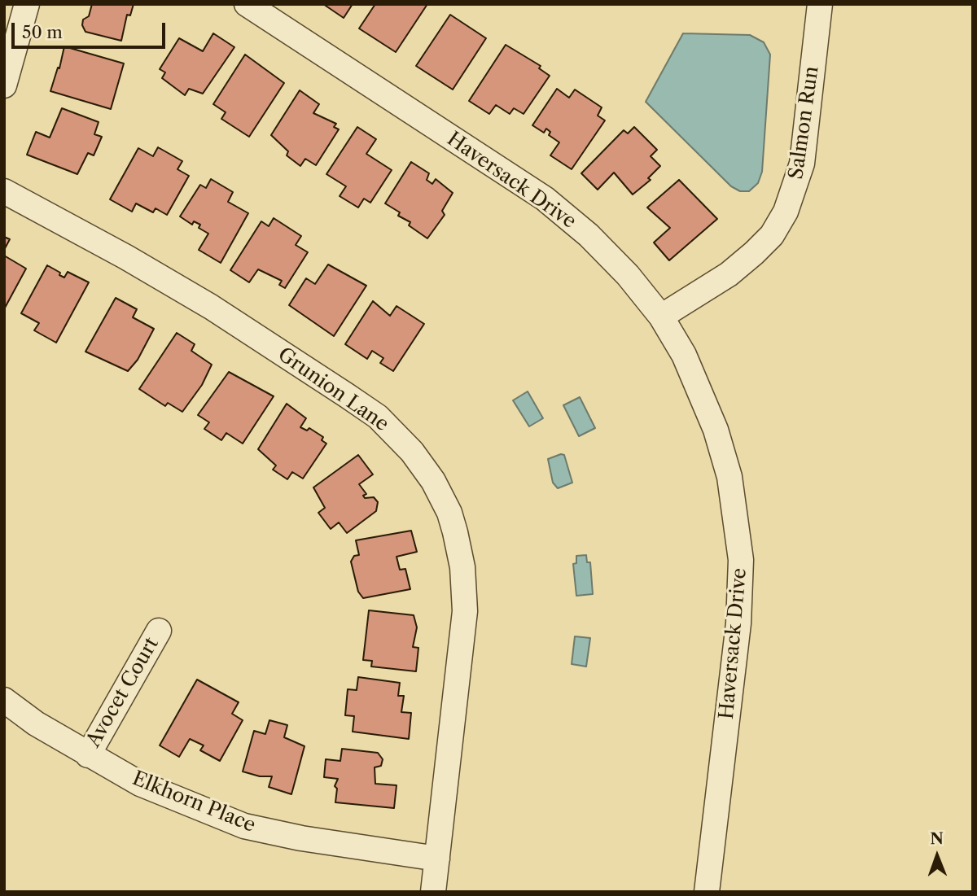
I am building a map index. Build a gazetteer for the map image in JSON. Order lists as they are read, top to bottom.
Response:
{
  "streets": {
    "street": [
      "Salmon Run",
      "Haversack Drive",
      "Grunion Lane",
      "Avocet Court",
      "Elkhorn Place"
    ]
  },
  "crossings": [
    ["Salmon Run", "Haversack Drive"],
    ["Grunion Lane", "Elkhorn Place"],
    ["Avocet Court", "Elkhorn Place"]
  ],
  "scale_bar": "50 m",
  "north": "top"
}
